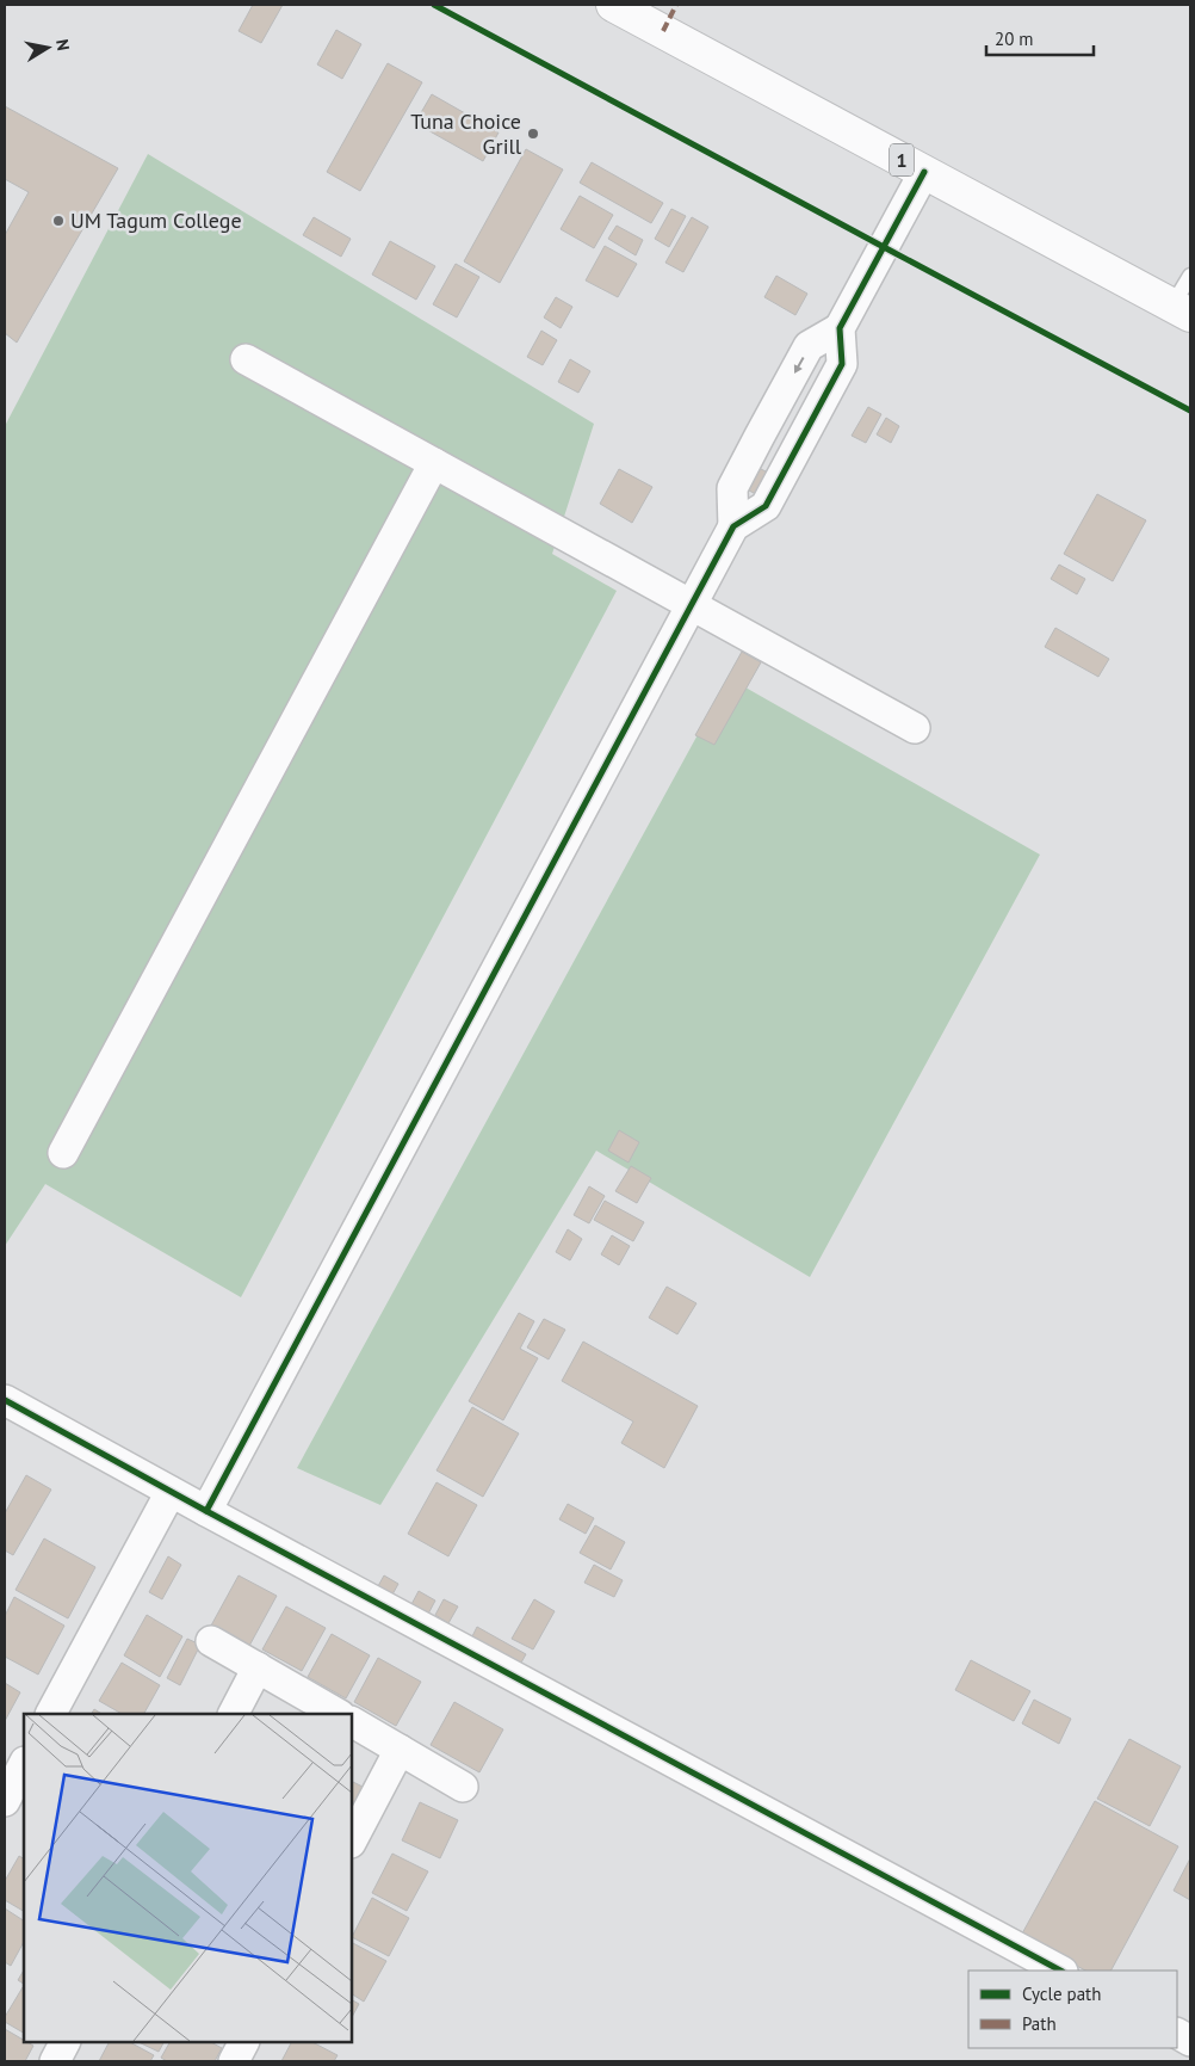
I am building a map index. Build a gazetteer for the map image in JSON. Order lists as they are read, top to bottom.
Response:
{
  "streets": {
    "highway": ["1"]
  },
  "places": ["Tuna Choice Grill", "UM Tagum College"],
  "legend": ["Cycle path", "Path"],
  "scale_bar": "20 m",
  "north": "right"
}
